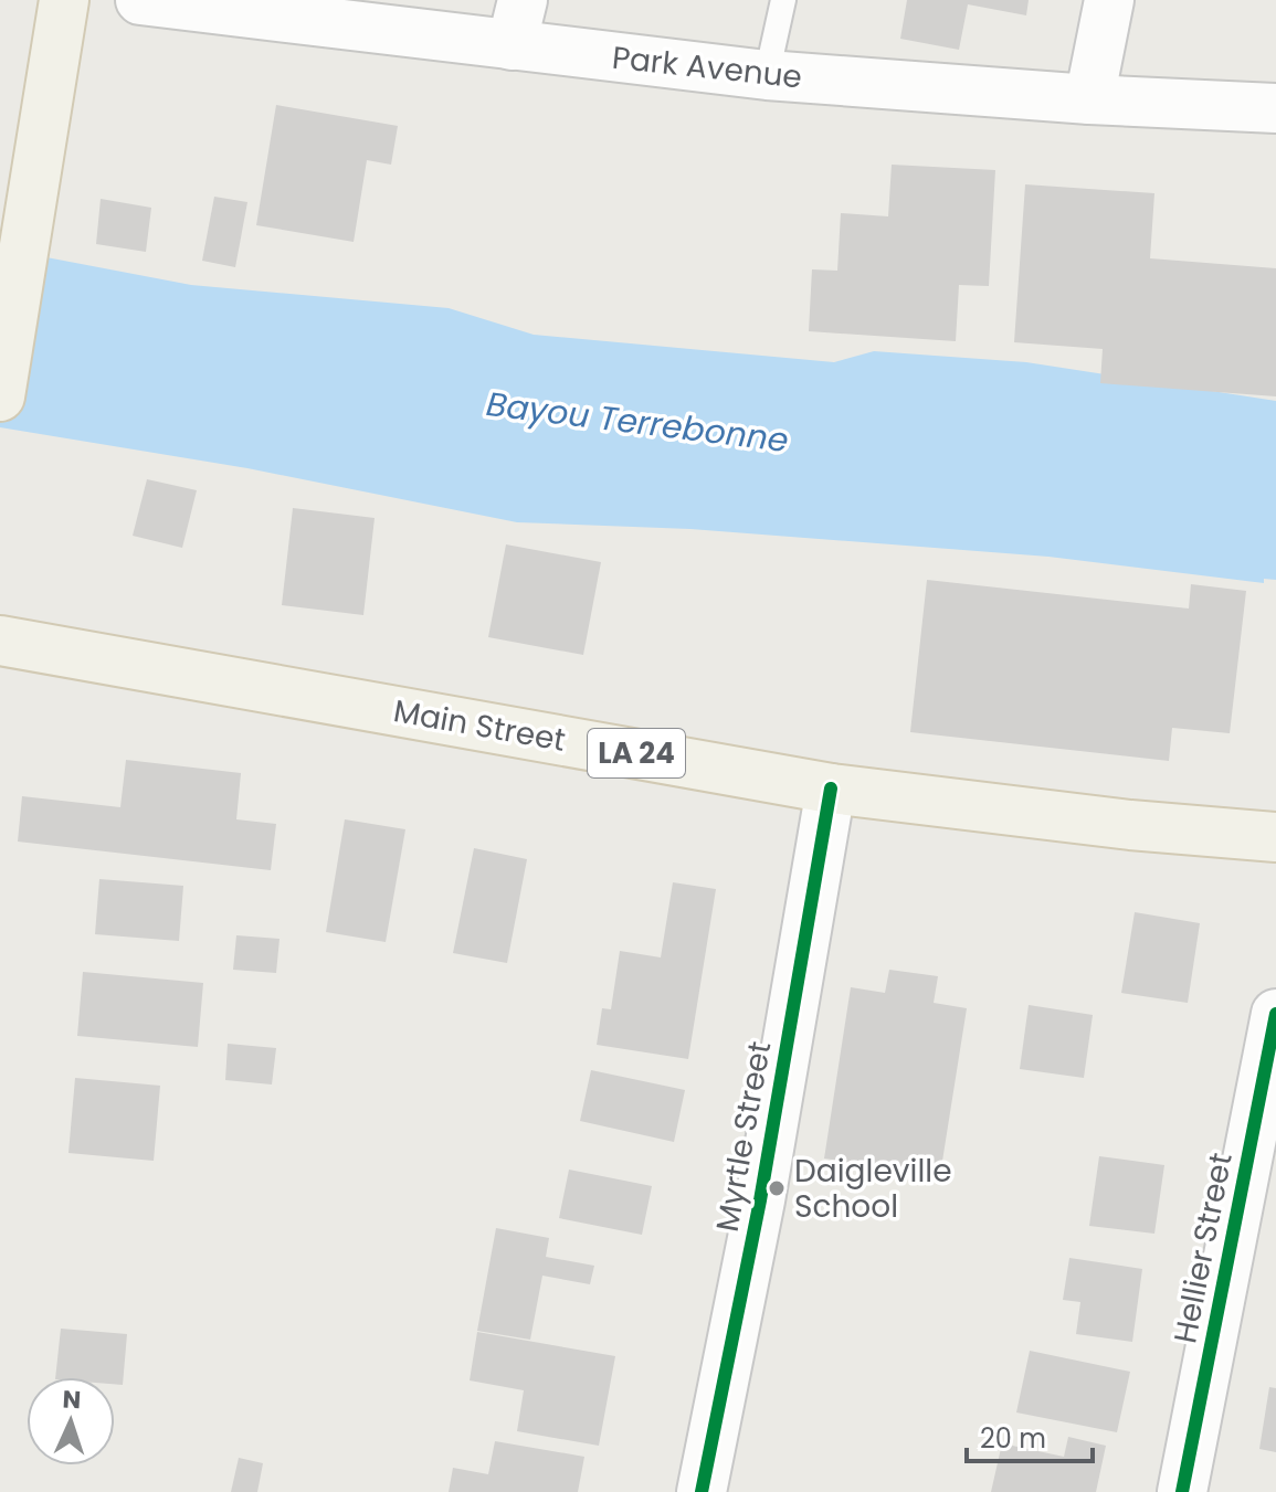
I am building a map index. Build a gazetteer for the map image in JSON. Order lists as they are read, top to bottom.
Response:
{
  "streets": {
    "main road": ["Main Street", "LA 24"],
    "street": ["Park Avenue", "Myrtle Street", "Hellier Street"]
  },
  "crossings": [
    ["Main Street", "Myrtle Street"]
  ],
  "water": ["Bayou Terrebonne"],
  "places": ["Daigleville School"],
  "scale_bar": "20 m",
  "north": "top"
}
